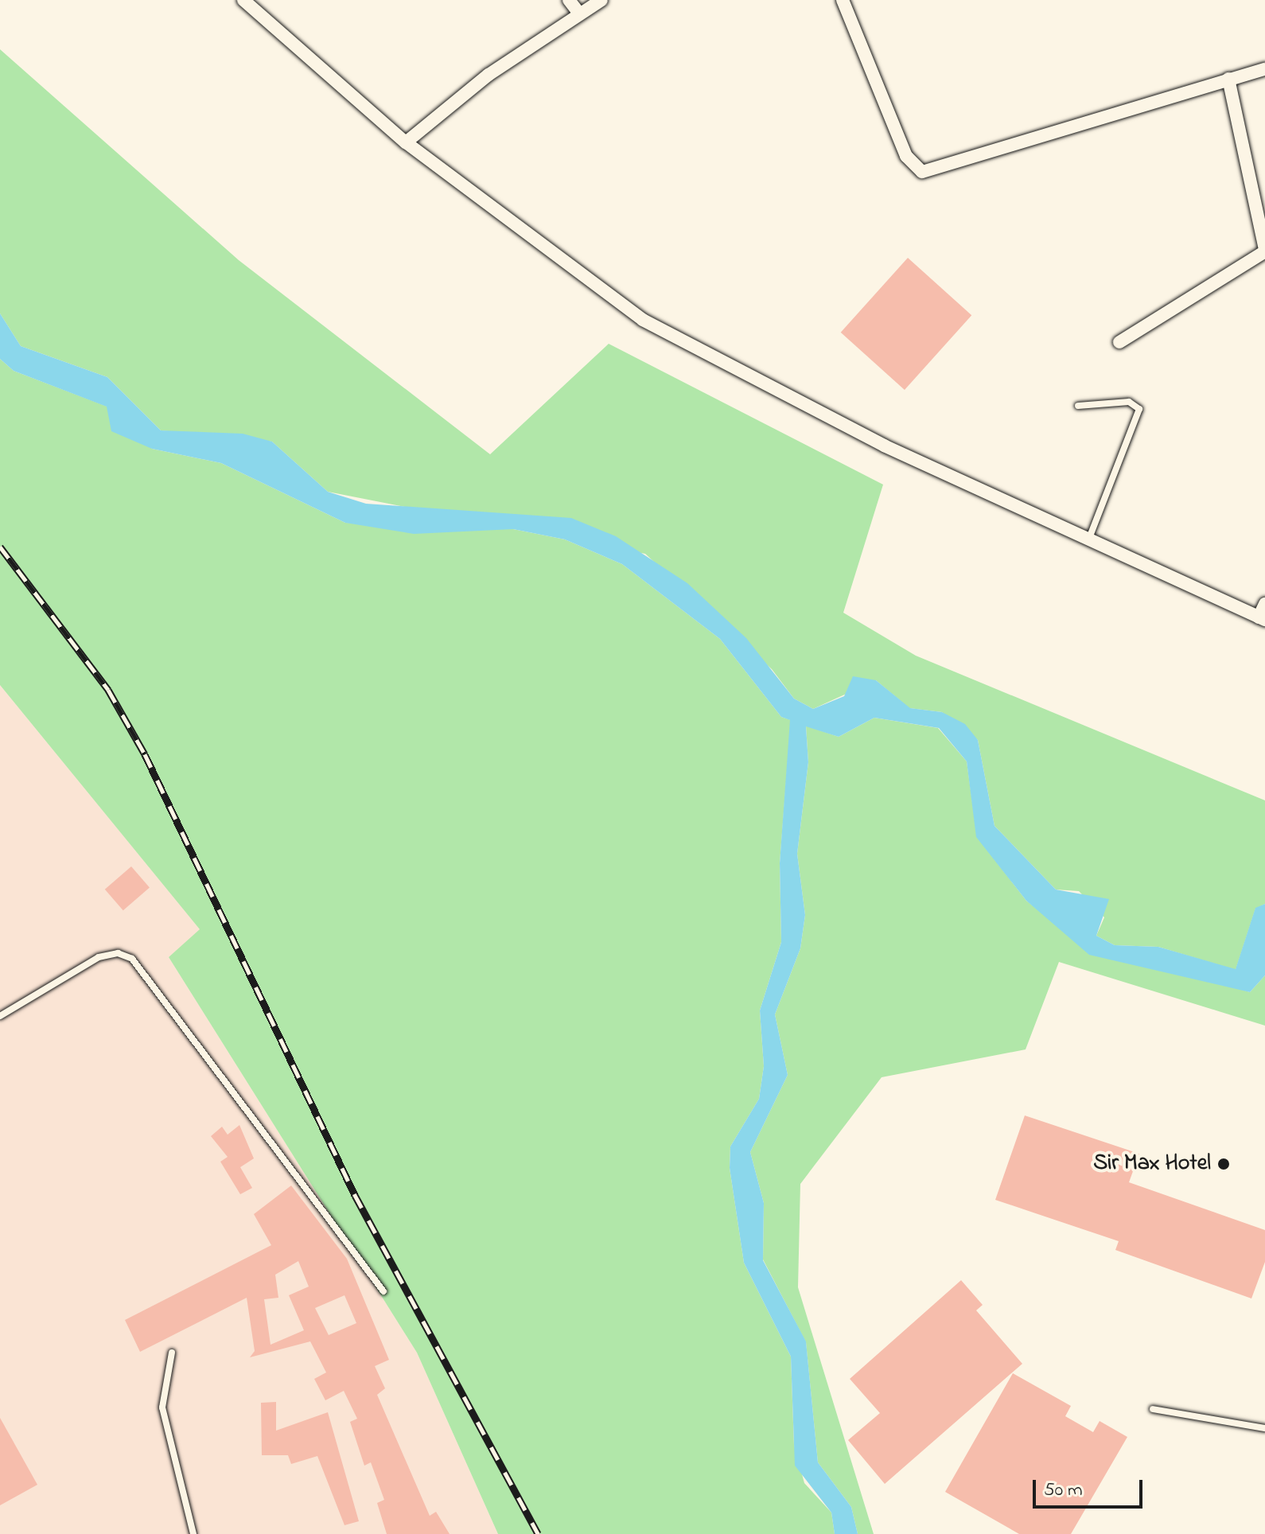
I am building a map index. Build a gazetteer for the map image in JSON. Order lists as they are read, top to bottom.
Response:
{
  "places": ["Sir Max Hotel"],
  "scale_bar": "50 m"
}
